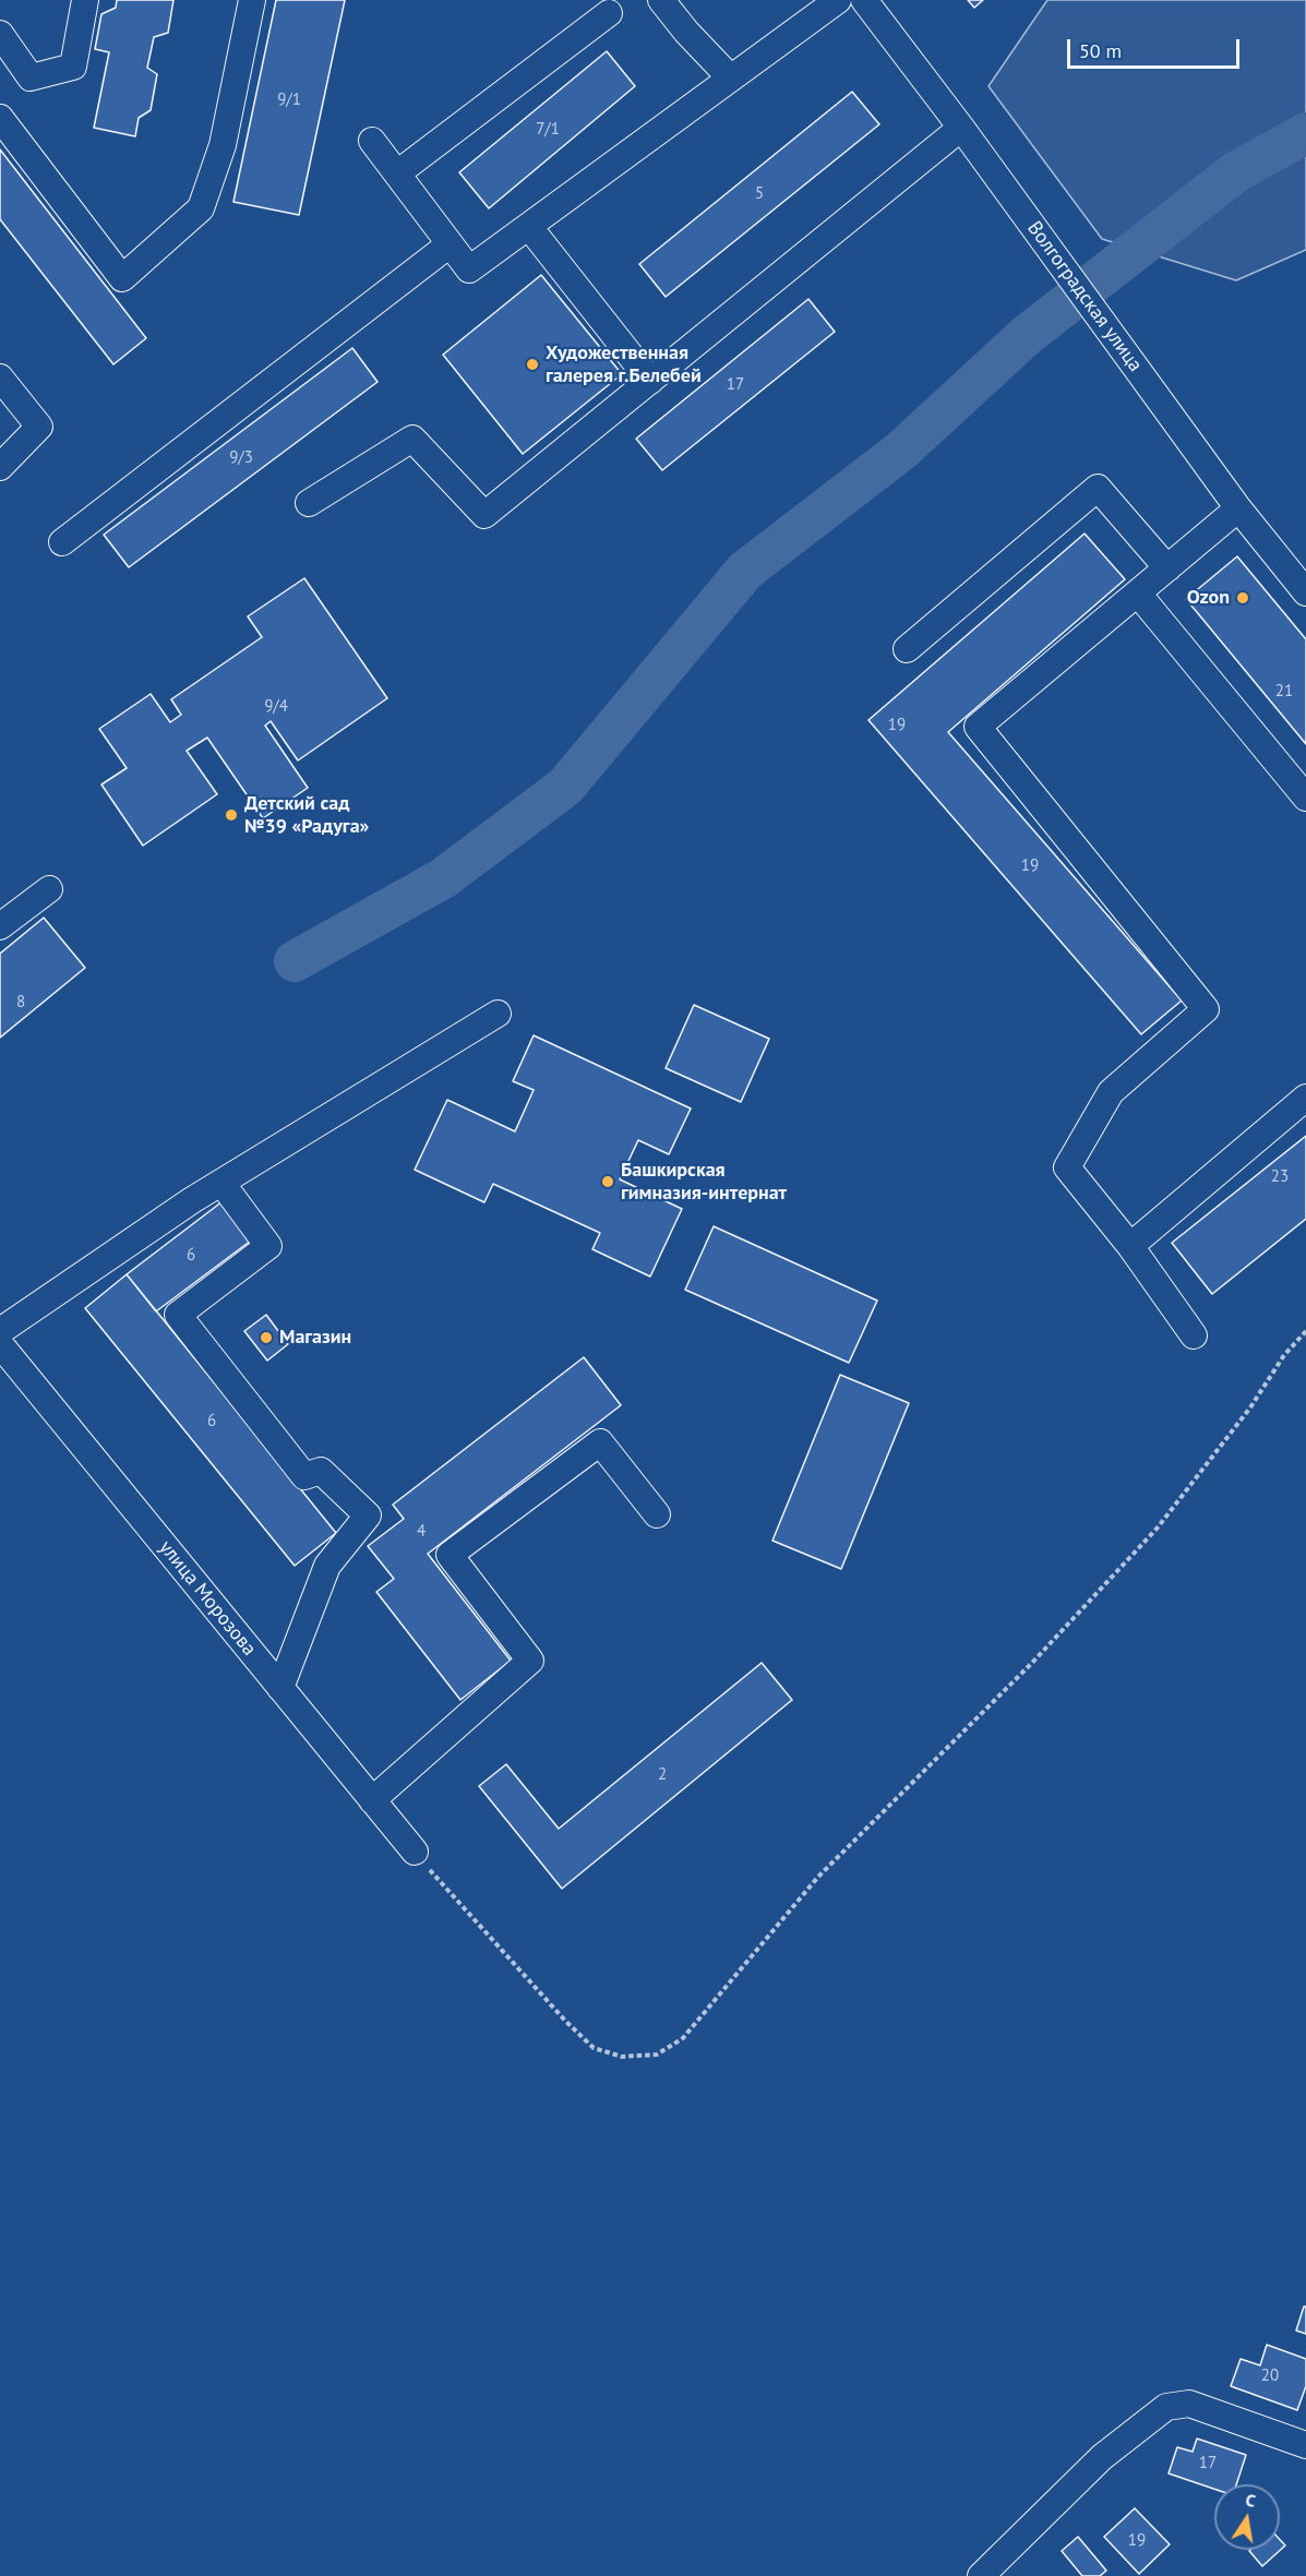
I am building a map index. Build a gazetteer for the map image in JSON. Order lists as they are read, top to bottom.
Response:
{
  "streets": {
    "street": ["Волгоградская улица", "улица Морозова"]
  },
  "places": [
    "Художественная галерея г.Белебей",
    "Ozon",
    "Детский сад №39 «Радуга»",
    "Башкирская гимназия-интернат",
    "Магазин"
  ],
  "house_numbers": [
    "9/1",
    "7/1",
    "5",
    "17",
    "9/3",
    "21",
    "9/4",
    "19",
    "19",
    "8",
    "23",
    "6",
    "6",
    "4",
    "2",
    "20",
    "17",
    "19"
  ],
  "scale_bar": "50 m",
  "north": "top"
}
